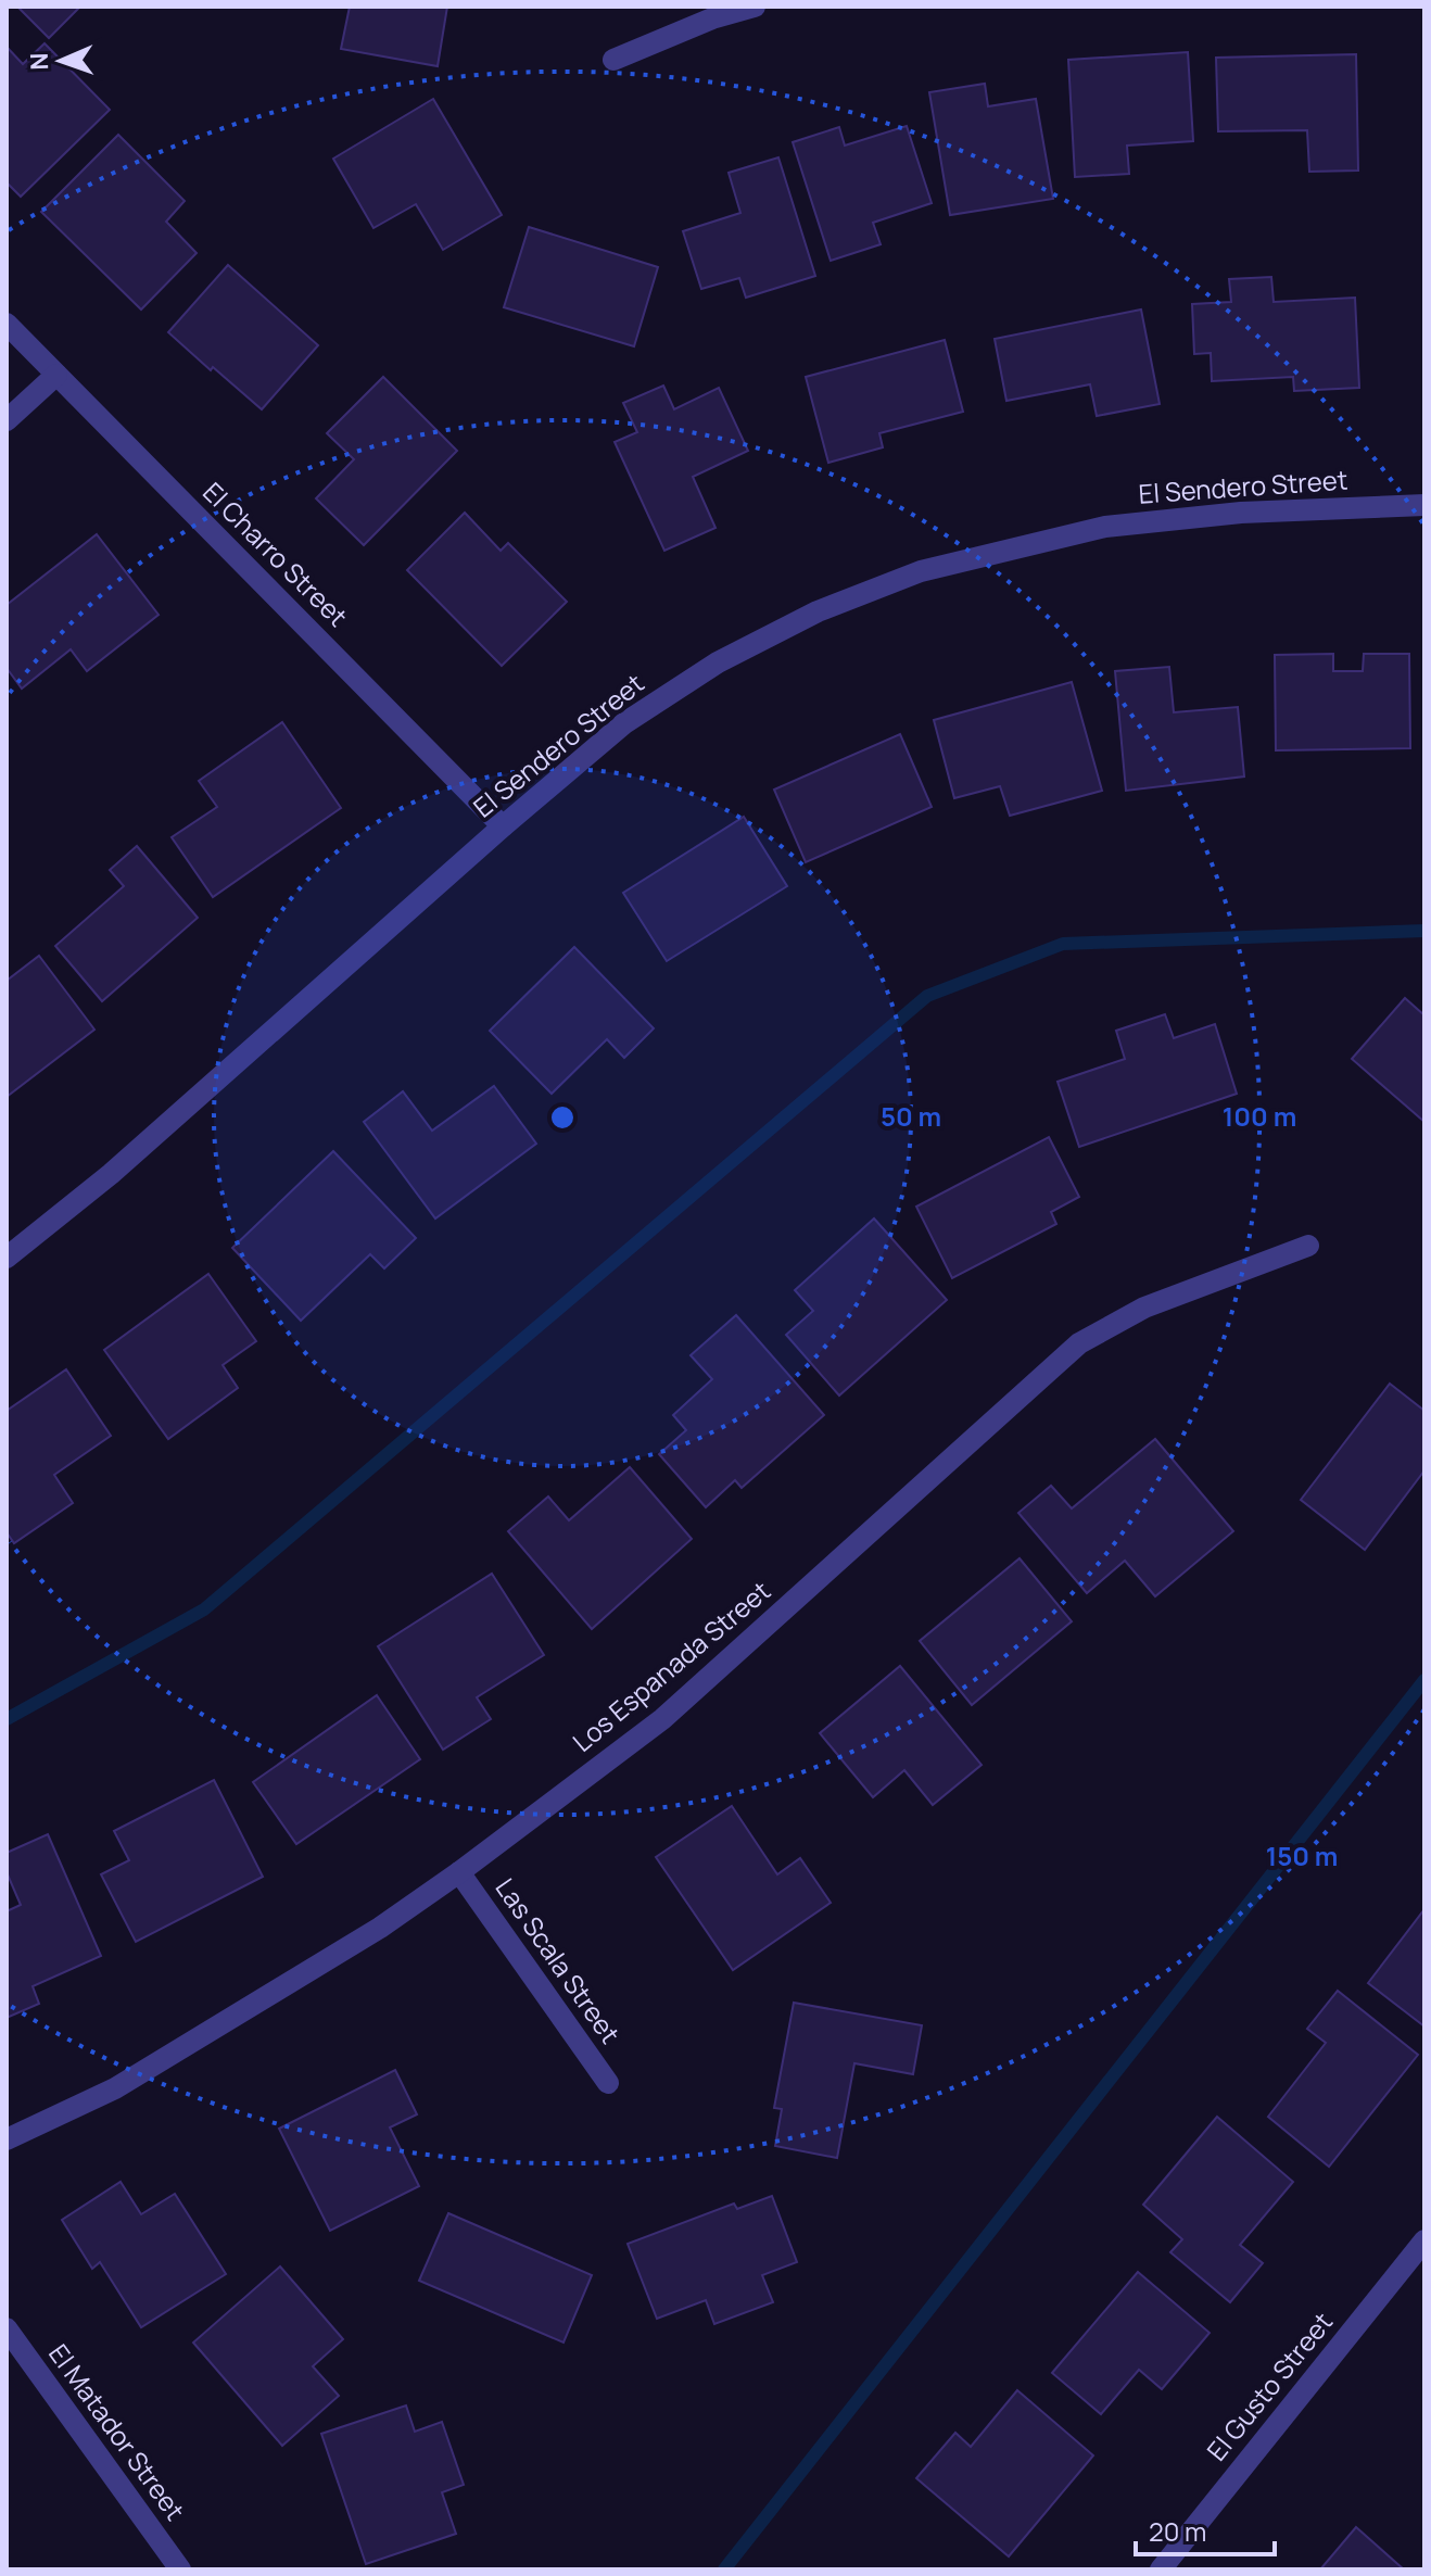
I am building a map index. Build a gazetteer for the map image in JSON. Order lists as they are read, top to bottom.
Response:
{
  "streets": {
    "street": [
      "El Sendero Street",
      "El Charro Street",
      "Los Espanada Street",
      "Las Scala Street",
      "El Gusto Street",
      "El Matador Street"
    ]
  },
  "crossings": [
    ["El Sendero Street", "El Charro Street"],
    ["Los Espanada Street", "Las Scala Street"]
  ],
  "scale_bar": "20 m",
  "north": "left",
  "rings": ["50 m", "100 m", "150 m"]
}
